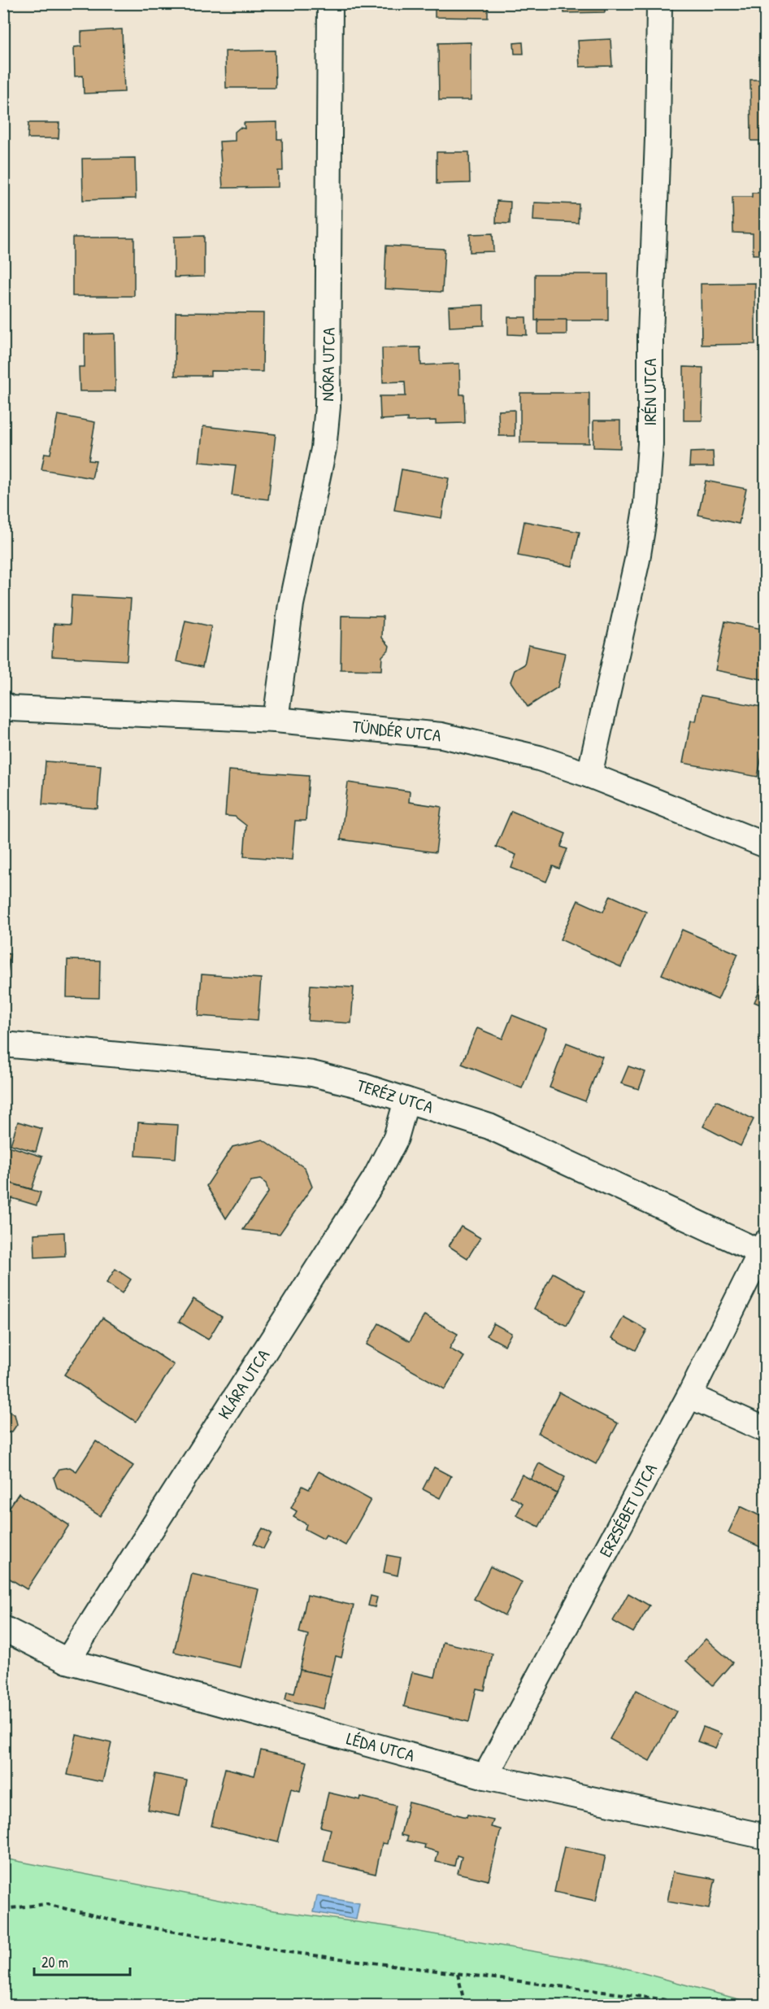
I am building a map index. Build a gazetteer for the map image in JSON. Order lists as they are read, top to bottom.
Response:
{
  "streets": {
    "street": [
      "NÓRA UTCA",
      "IRÉN UTCA",
      "TÜNDÉR UTCA",
      "TERÉZ UTCA",
      "KLÁRA UTCA",
      "ERZSÉBET UTCA",
      "LÉDA UTCA"
    ]
  },
  "crossings": [
    ["NÓRA UTCA", "TÜNDÉR UTCA"],
    ["IRÉN UTCA", "TÜNDÉR UTCA"],
    ["TERÉZ UTCA", "KLÁRA UTCA"],
    ["TERÉZ UTCA", "ERZSÉBET UTCA"],
    ["KLÁRA UTCA", "LÉDA UTCA"],
    ["ERZSÉBET UTCA", "LÉDA UTCA"]
  ],
  "scale_bar": "20 m"
}
